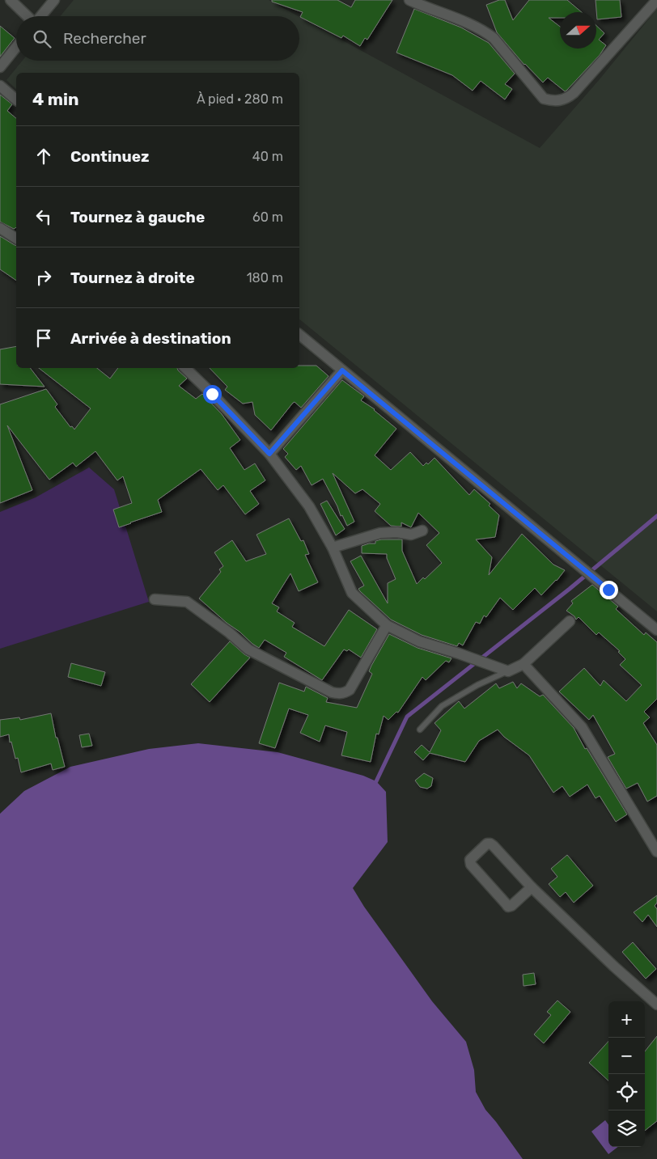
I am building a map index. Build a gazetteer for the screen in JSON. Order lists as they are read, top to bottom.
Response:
{
  "north": "right",
  "page": {
    "search": "Rechercher",
    "heading": ["4 min", "À pied · 280 m"],
    "list": [
      ["Continuez", "40 m"],
      ["Tournez à gauche", "60 m"],
      ["Tournez à droite", "180 m"],
      "Arrivée à destination"
    ],
    "map_buttons": ["+", "−"]
  }
}
